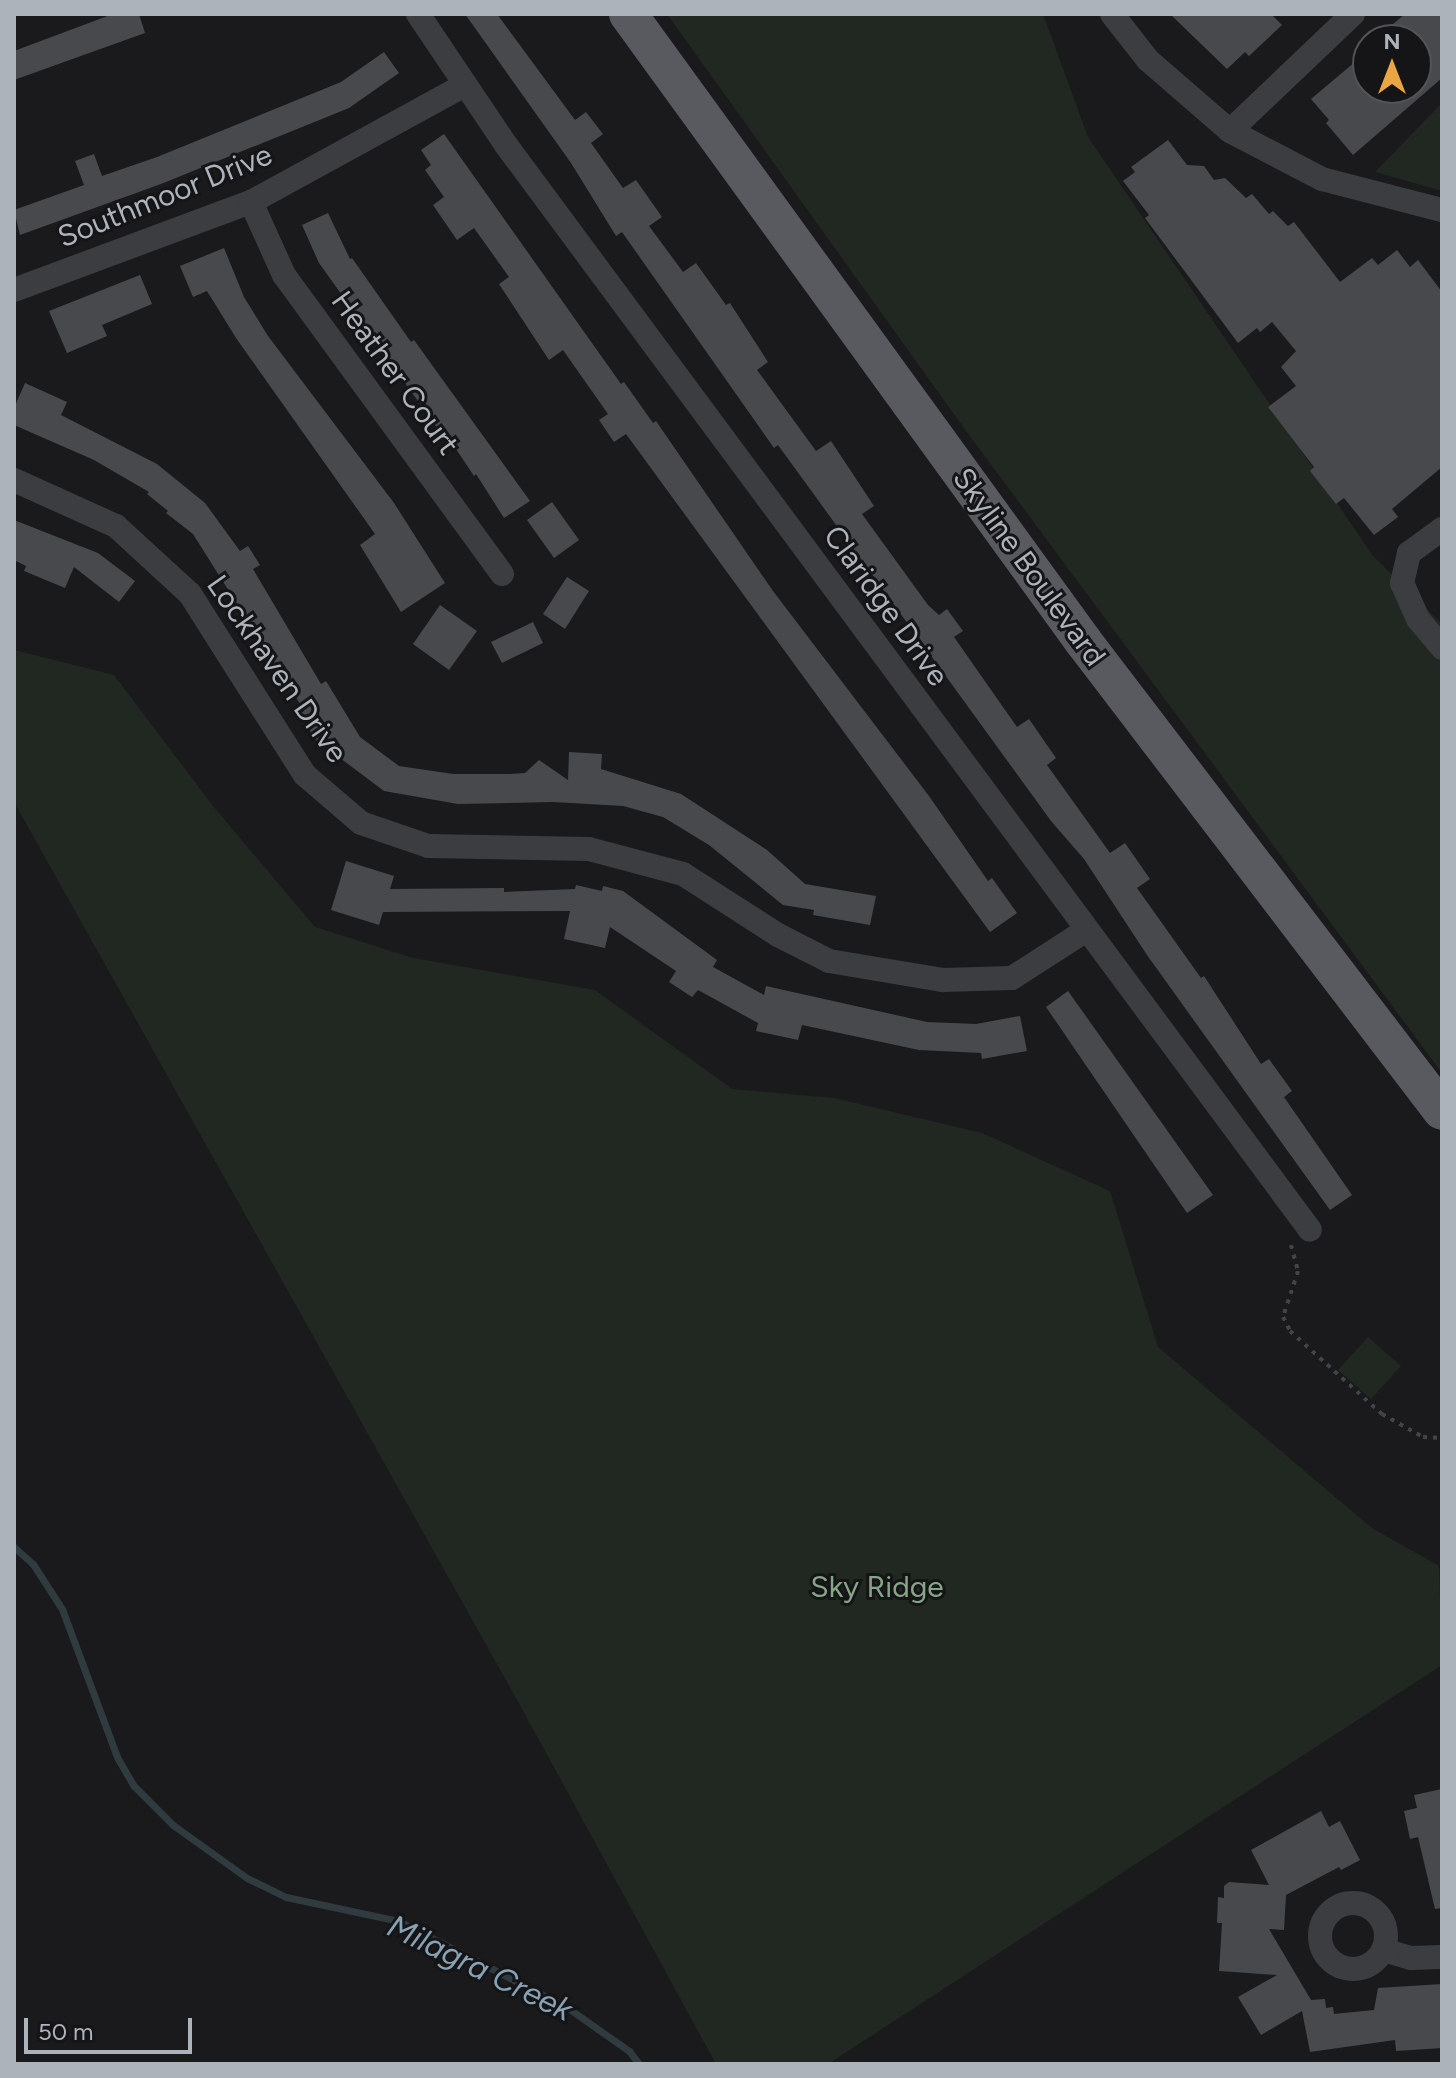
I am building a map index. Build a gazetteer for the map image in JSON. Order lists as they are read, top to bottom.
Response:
{
  "streets": {
    "main road": ["Skyline Boulevard"],
    "street": [
      "Southmoor Drive",
      "Heather Court",
      "Claridge Drive",
      "Lockhaven Drive"
    ]
  },
  "crossings": [
    ["Southmoor Drive", "Heather Court"],
    ["Southmoor Drive", "Claridge Drive"],
    ["Claridge Drive", "Lockhaven Drive"]
  ],
  "water": ["Milagra Creek"],
  "parks": ["Sky Ridge"],
  "scale_bar": "50 m",
  "north": "top"
}
